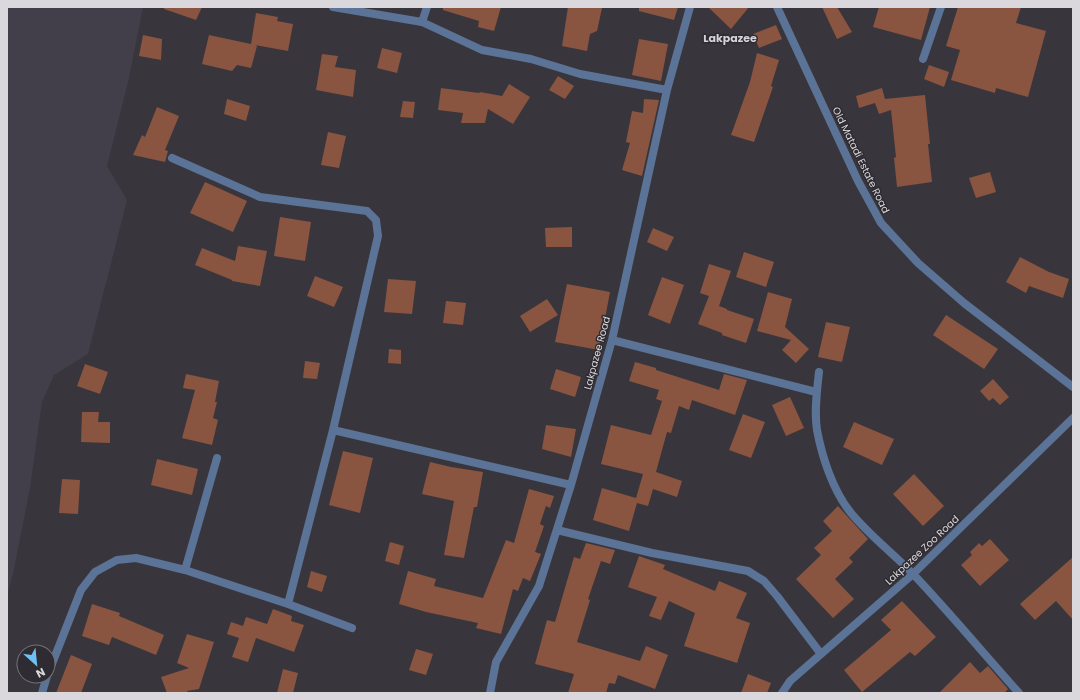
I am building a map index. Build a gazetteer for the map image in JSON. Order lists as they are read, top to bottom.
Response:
{
  "streets": {
    "street": ["Old Matadi Estate Road", "Lakpazee Road", "Lakpazee Zoo Road"]
  },
  "districts": ["Lakpazee"],
  "north": "bottom right"
}
